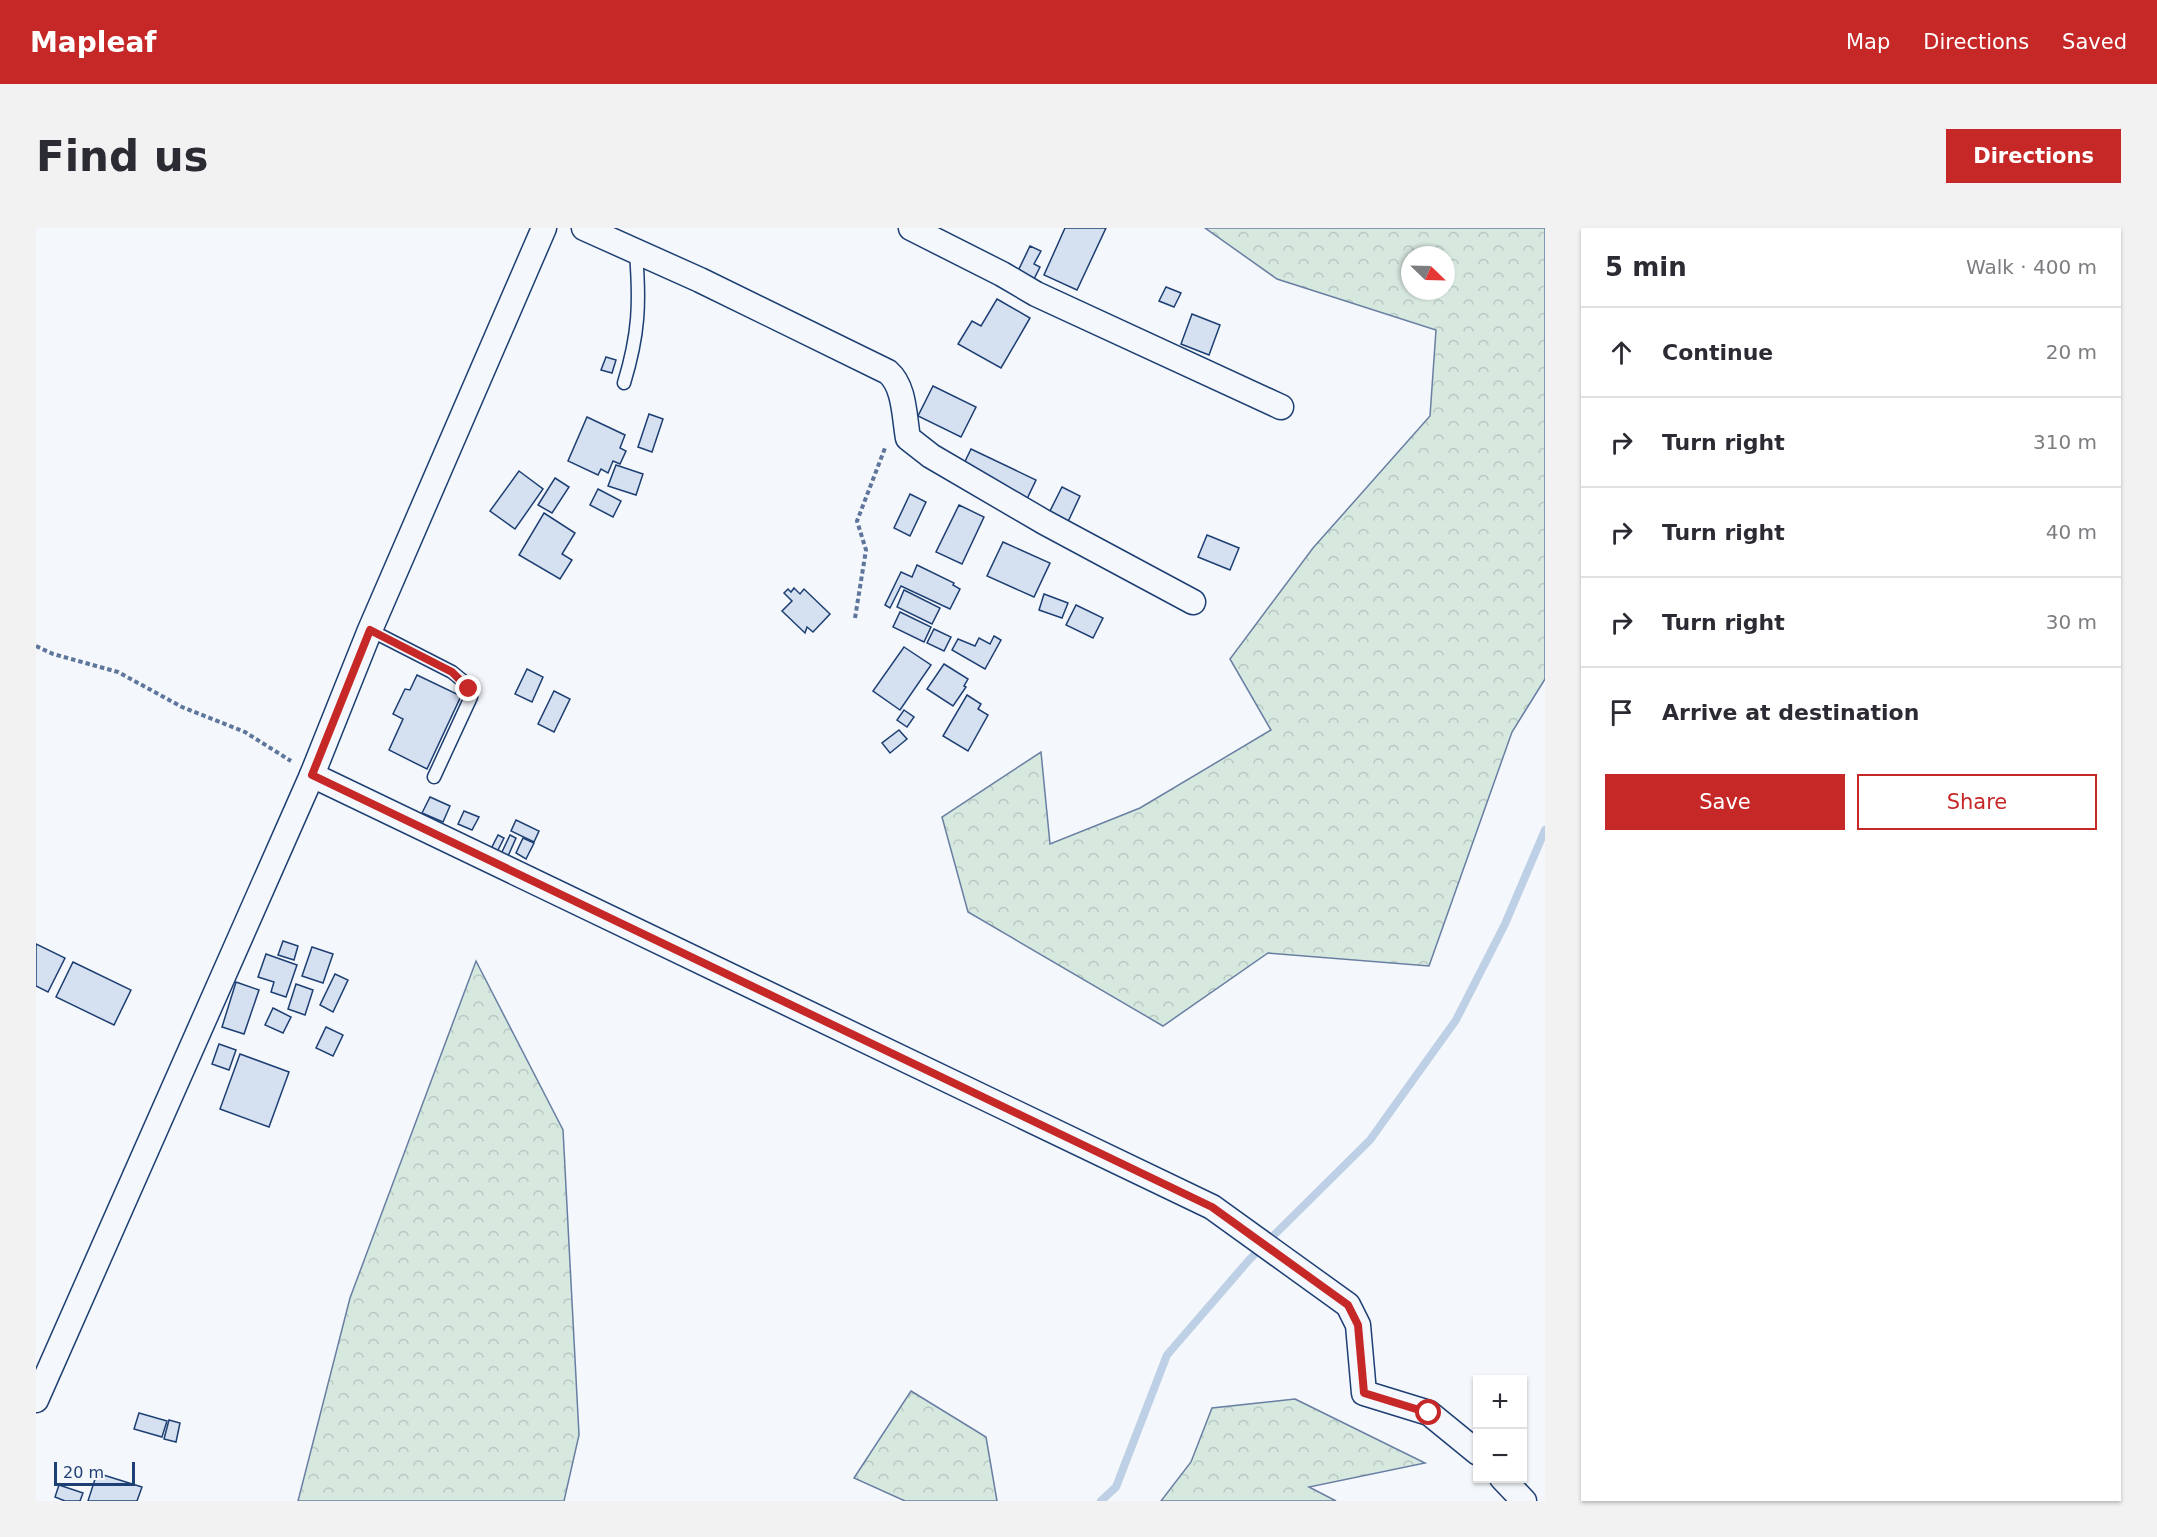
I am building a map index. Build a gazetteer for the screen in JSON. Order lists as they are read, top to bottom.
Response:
{
  "scale_bar": "20 m",
  "north": "bottom right",
  "page": {
    "header": "Mapleaf",
    "nav": ["Map", "Directions", "Saved"],
    "buttons": [
      "Directions",
      ["Save", "Share"]
    ],
    "title": "Find us",
    "heading": ["5 min", "Walk · 400 m"],
    "list": [
      ["Continue", "20 m"],
      ["Turn right", "310 m"],
      ["Turn right", "40 m"],
      ["Turn right", "30 m"],
      "Arrive at destination"
    ],
    "map_buttons": ["+", "−"],
    "scale": "20 m"
  }
}
